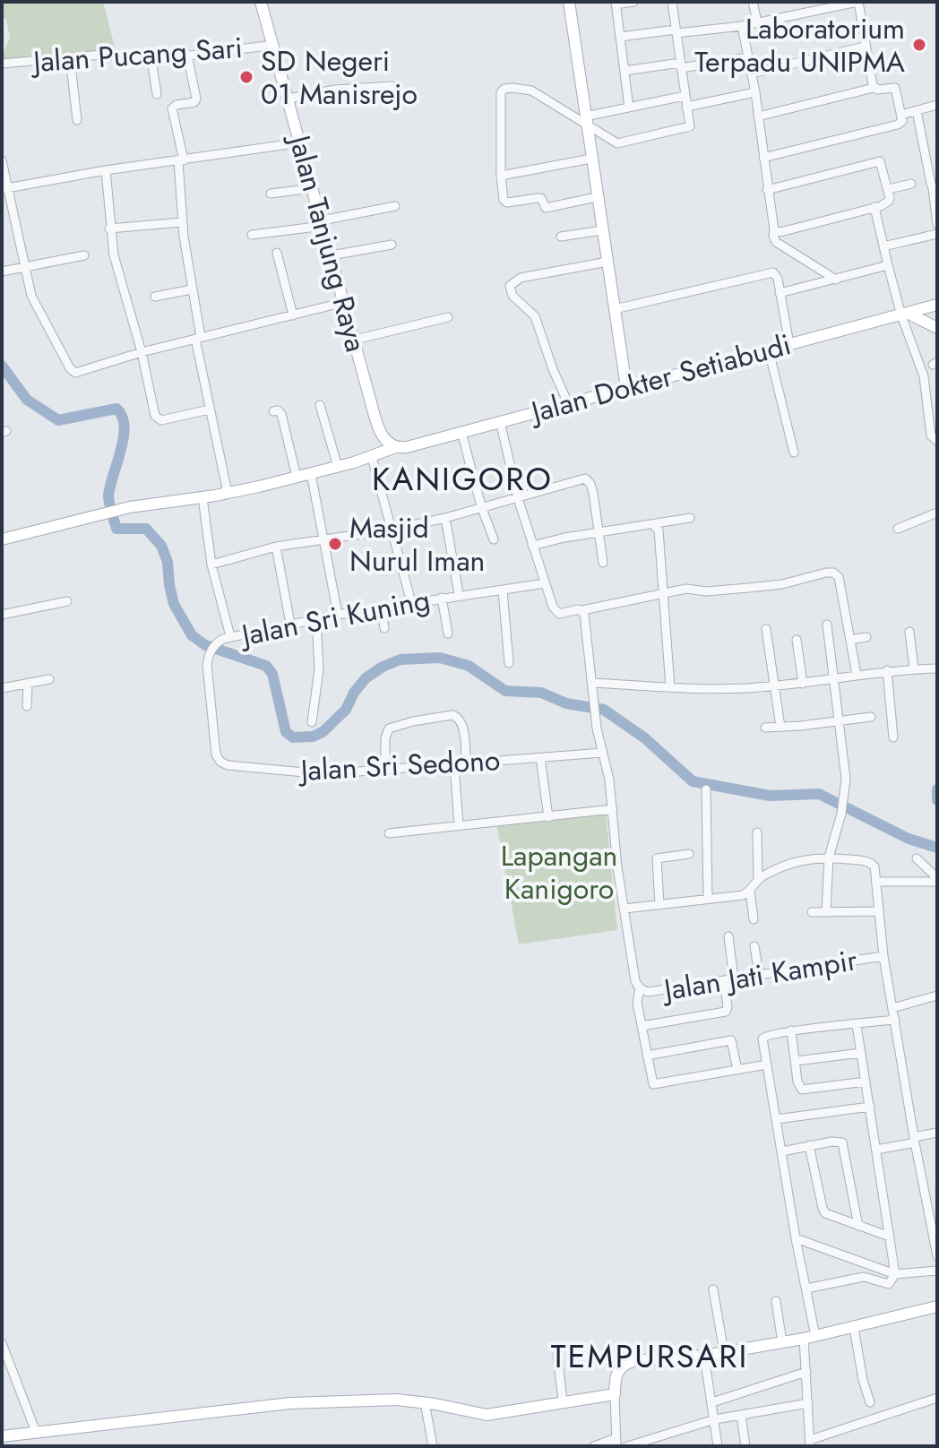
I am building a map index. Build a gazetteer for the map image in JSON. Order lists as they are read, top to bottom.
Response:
{
  "streets": {
    "main road": ["Jalan Tanjung Raya", "Jalan Dokter Setiabudi"],
    "street": [
      "Jalan Pucang Sari",
      "Jalan Sri Kuning",
      "Jalan Sri Sedono",
      "Jalan Jati Kampir"
    ]
  },
  "crossings": [
    ["Jalan Pucang Sari", "Jalan Tanjung Raya"],
    ["Jalan Tanjung Raya", "Jalan Dokter Setiabudi"],
    ["Jalan Sri Kuning", "Jalan Sri Sedono"]
  ],
  "districts": ["KANIGORO", "TEMPURSARI"],
  "parks": ["Lapangan Kanigoro"],
  "places": ["Laboratorium Terpadu UNIPMA", "SD Negeri 01 Manisrejo", "Masjid Nurul Iman"]
}
